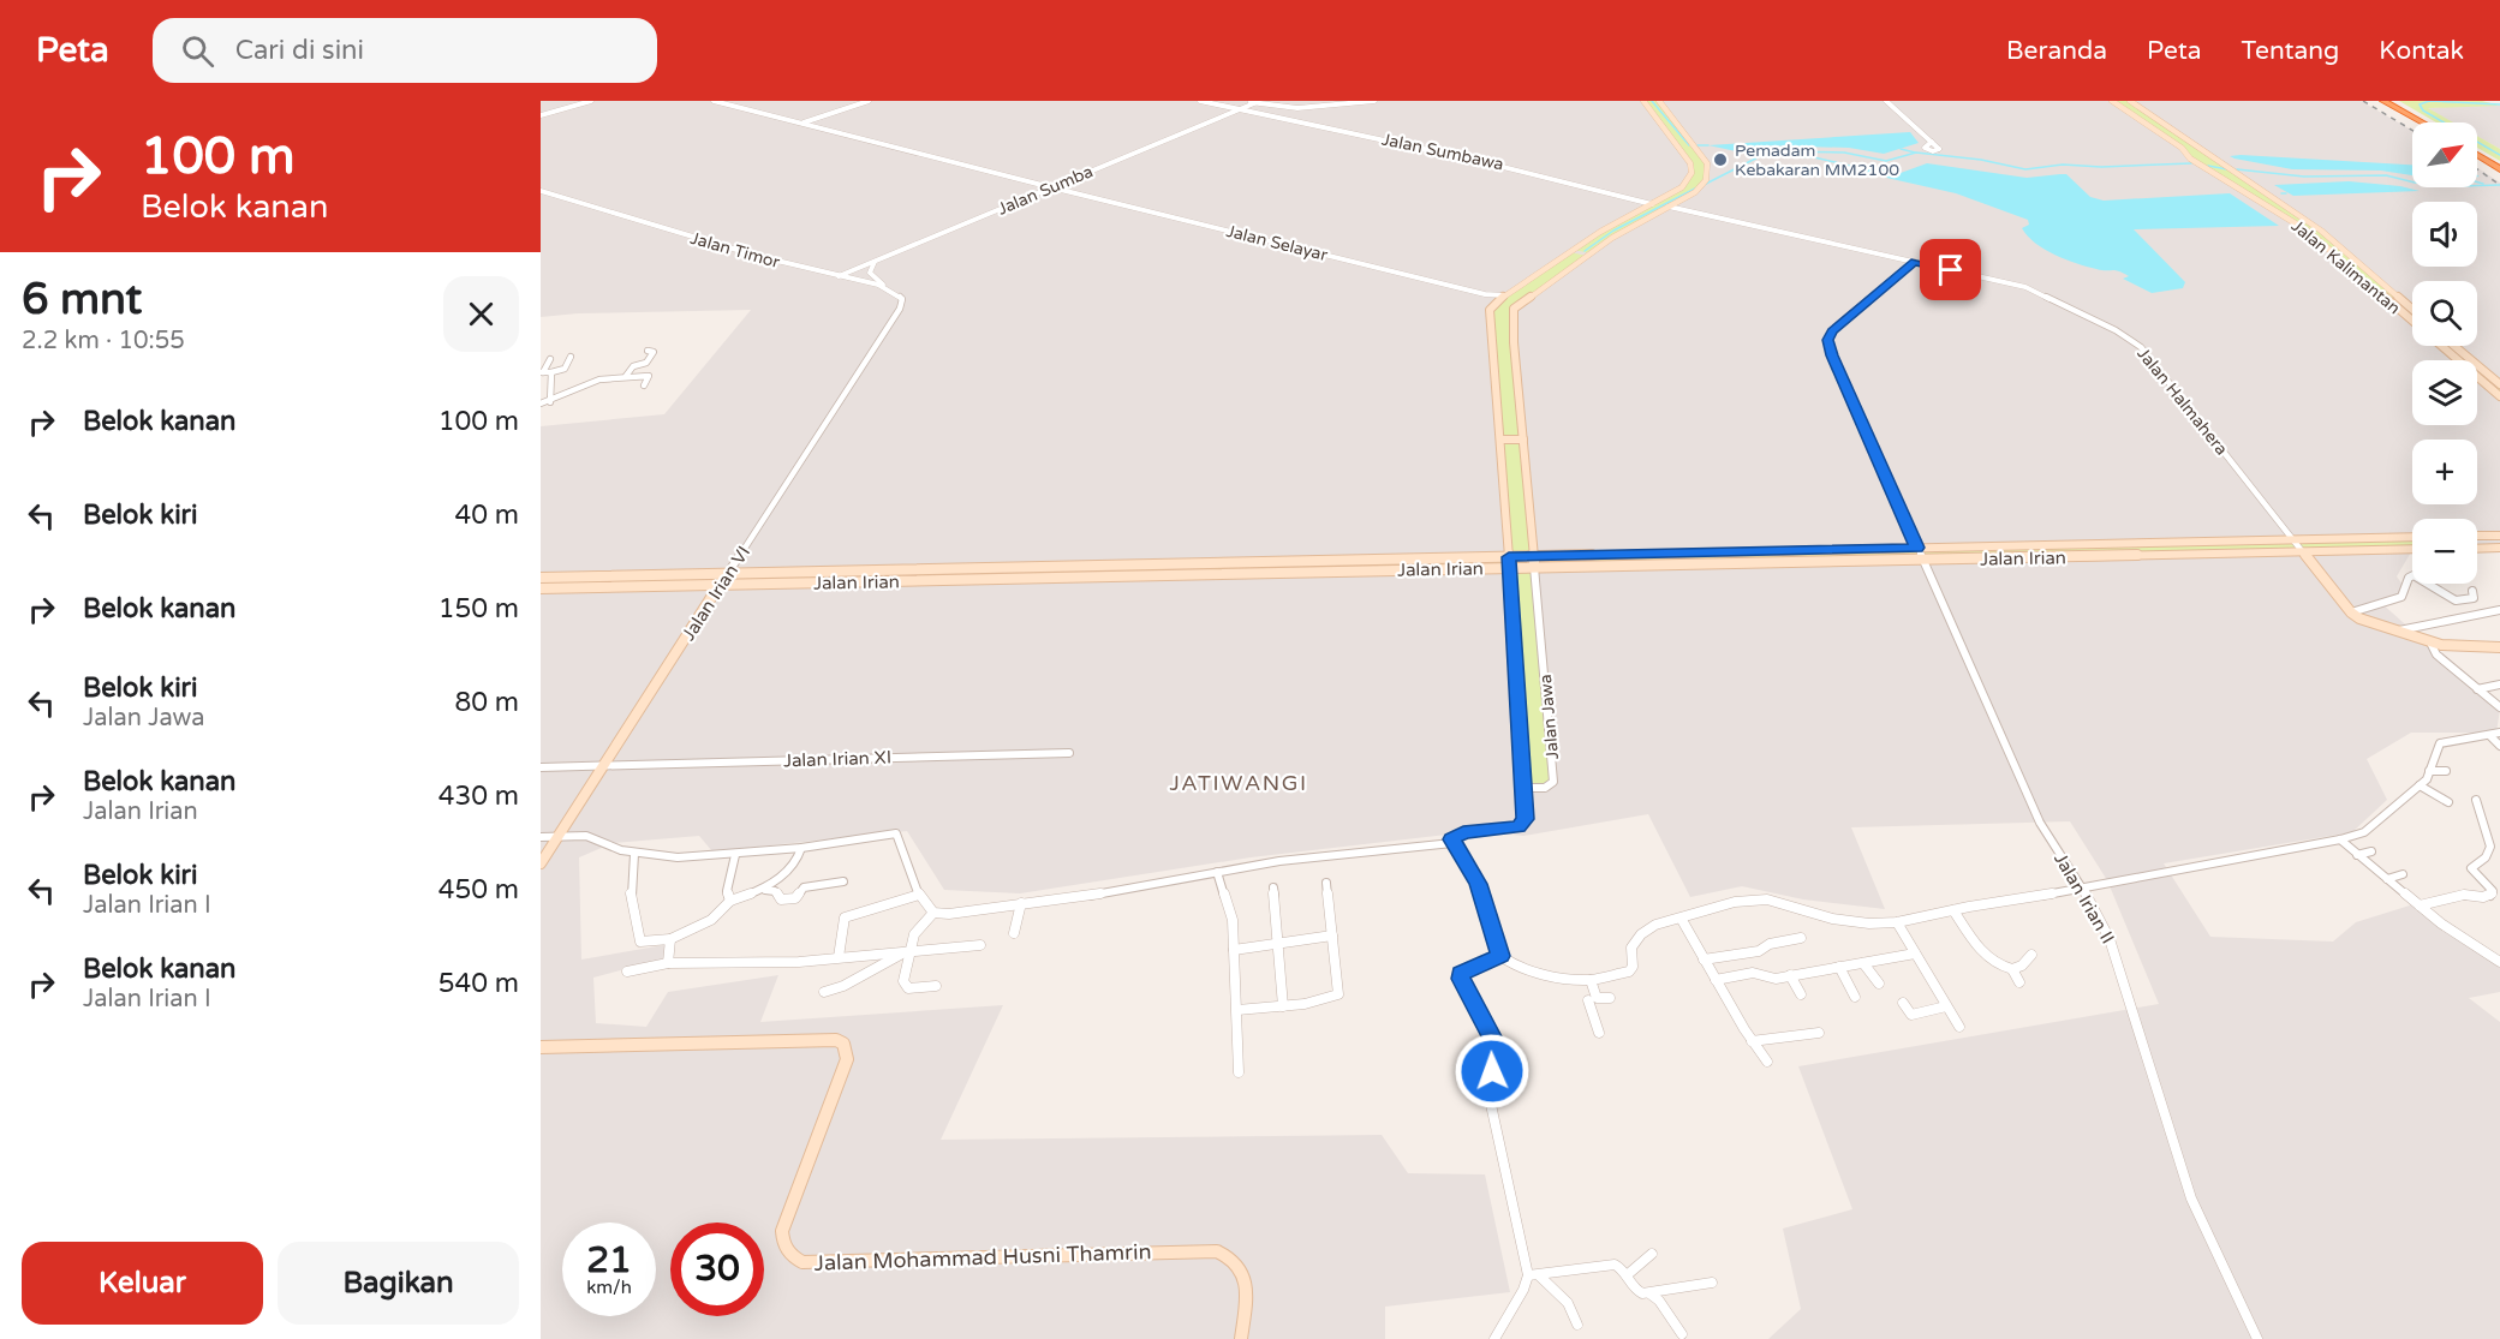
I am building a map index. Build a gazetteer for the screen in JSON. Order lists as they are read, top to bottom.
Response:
{
  "streets": {
    "street": [
      "Jalan Sumbawa",
      "Jalan Sumba",
      "Jalan Selayar",
      "Jalan Timor",
      "Jalan Kalimantan",
      "Jalan Halmahera",
      "Jalan Irian",
      "Jalan Irian VI",
      "Jalan Jawa",
      "Jalan Irian XI",
      "Jalan Irian II",
      "Jalan Mohammad Husni Thamrin"
    ]
  },
  "crossings": [
    ["Jalan Sumbawa", "Jalan Sumba"],
    ["Jalan Sumba", "Jalan Selayar"],
    ["Jalan Sumba", "Jalan Timor"],
    ["Jalan Selayar", "Jalan Jawa"],
    ["Jalan Timor", "Jalan Irian VI"],
    ["Jalan Halmahera", "Jalan Irian"],
    ["Jalan Halmahera", "Jalan Jawa"],
    ["Jalan Halmahera", "Jalan Irian II"],
    ["Jalan Irian", "Jalan Irian VI"],
    ["Jalan Irian", "Jalan Jawa"],
    ["Jalan Irian", "Jalan Irian II"],
    ["Jalan Irian VI", "Jalan Irian XI"]
  ],
  "districts": ["JATIWANGI"],
  "places": ["Pemadam Kebakaran MM2100"],
  "north": "top right",
  "page": {
    "header": "Peta",
    "search": "Cari di sini",
    "nav": [
      "Beranda",
      "Peta",
      "Tentang",
      "Kontak"
    ],
    "turn": ["100 m", "Belok kanan"],
    "map_buttons": ["+", "−"],
    "heading": ["6 mnt", "2.2 km · 10:55"],
    "list": [
      {
        "name": "Belok kanan",
        "value": "100 m"
      },
      {
        "name": "Belok kiri",
        "value": "40 m"
      },
      {
        "name": "Belok kanan",
        "value": "150 m"
      },
      {
        "name": "Belok kiri",
        "note": "Jalan Jawa",
        "value": "80 m"
      },
      {
        "name": "Belok kanan",
        "note": "Jalan Irian",
        "value": "430 m"
      },
      {
        "name": "Belok kiri",
        "note": "Jalan Irian I",
        "value": "450 m"
      },
      {
        "name": "Belok kanan",
        "note": "Jalan Irian I",
        "value": "540 m"
      }
    ],
    "speed": "21 km/h",
    "limit": "30",
    "buttons": ["Keluar", "Bagikan"]
  }
}
